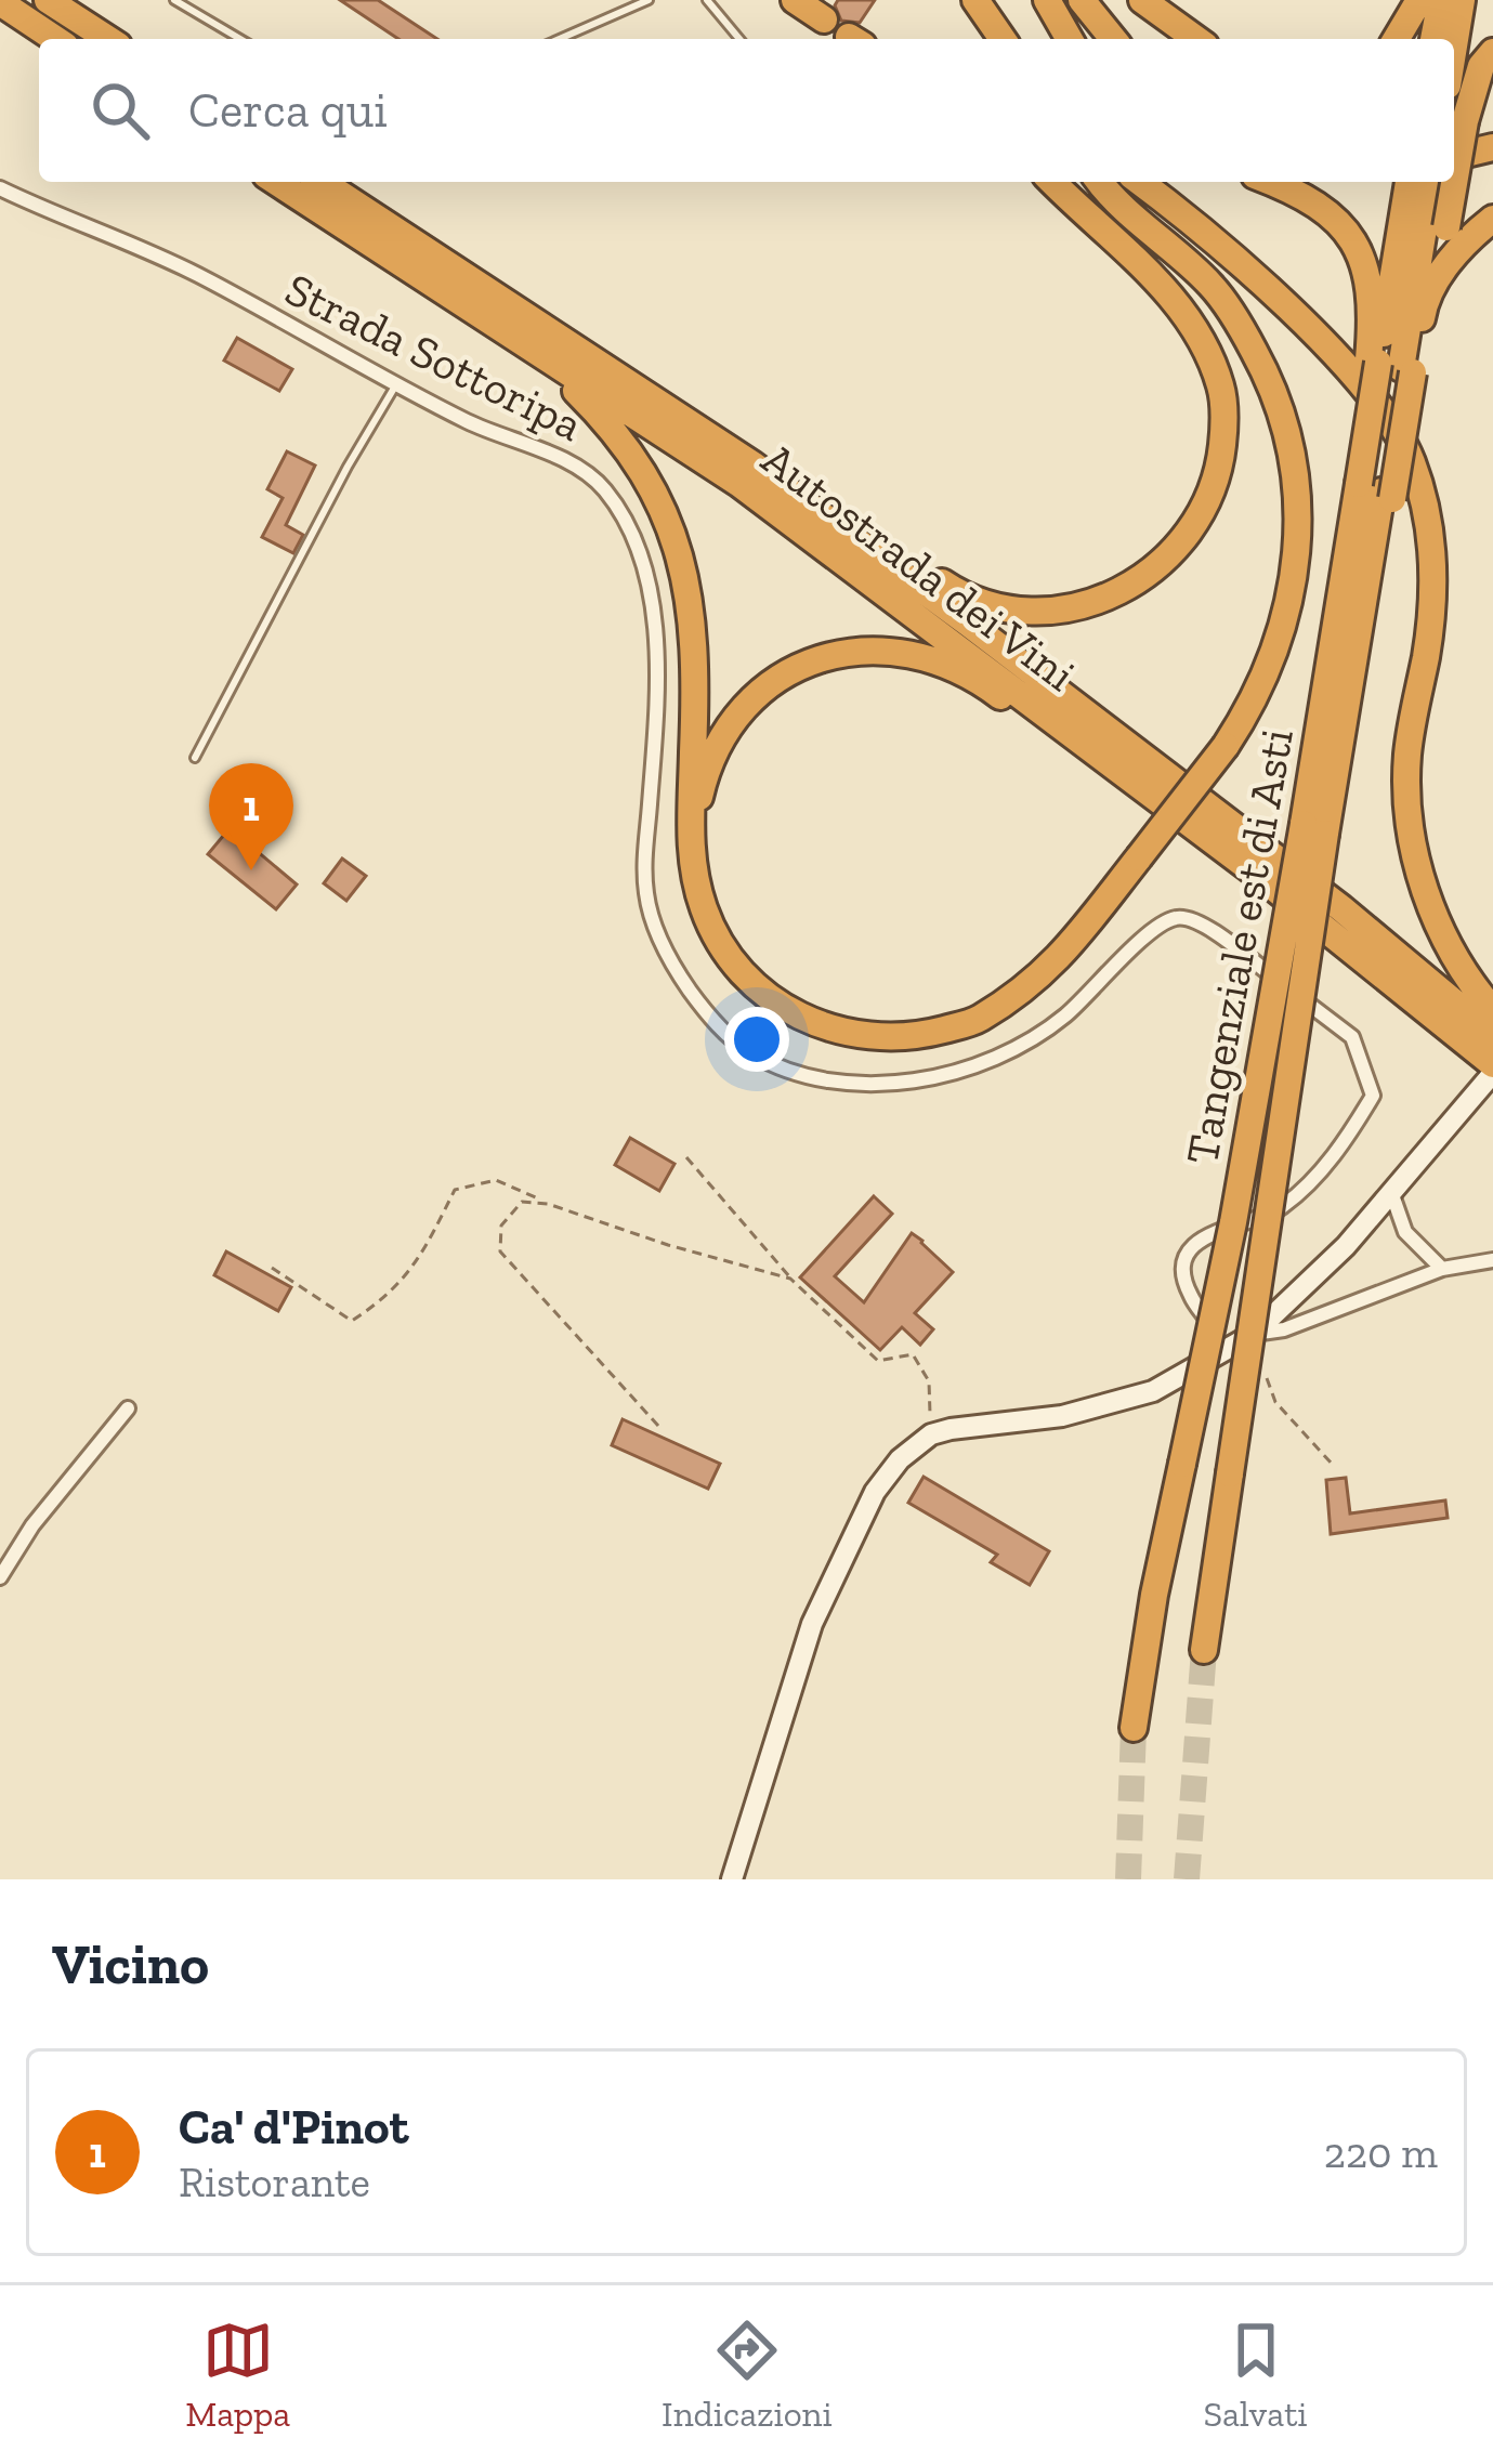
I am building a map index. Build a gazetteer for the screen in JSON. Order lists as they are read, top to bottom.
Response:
{
  "streets": {
    "highway": ["Autostrada dei Vini", "Tangenziale est di Asti"],
    "street": ["Strada Sottoripa"]
  },
  "page": {
    "search": "Cerca qui",
    "pins": "1",
    "heading": "Vicino",
    "list": [
      {
        "mark": "1",
        "name": "Ca' d'Pinot",
        "note": "Ristorante",
        "value": "220 m"
      }
    ],
    "nav": ["Mappa", "Indicazioni", "Salvati"]
  }
}
